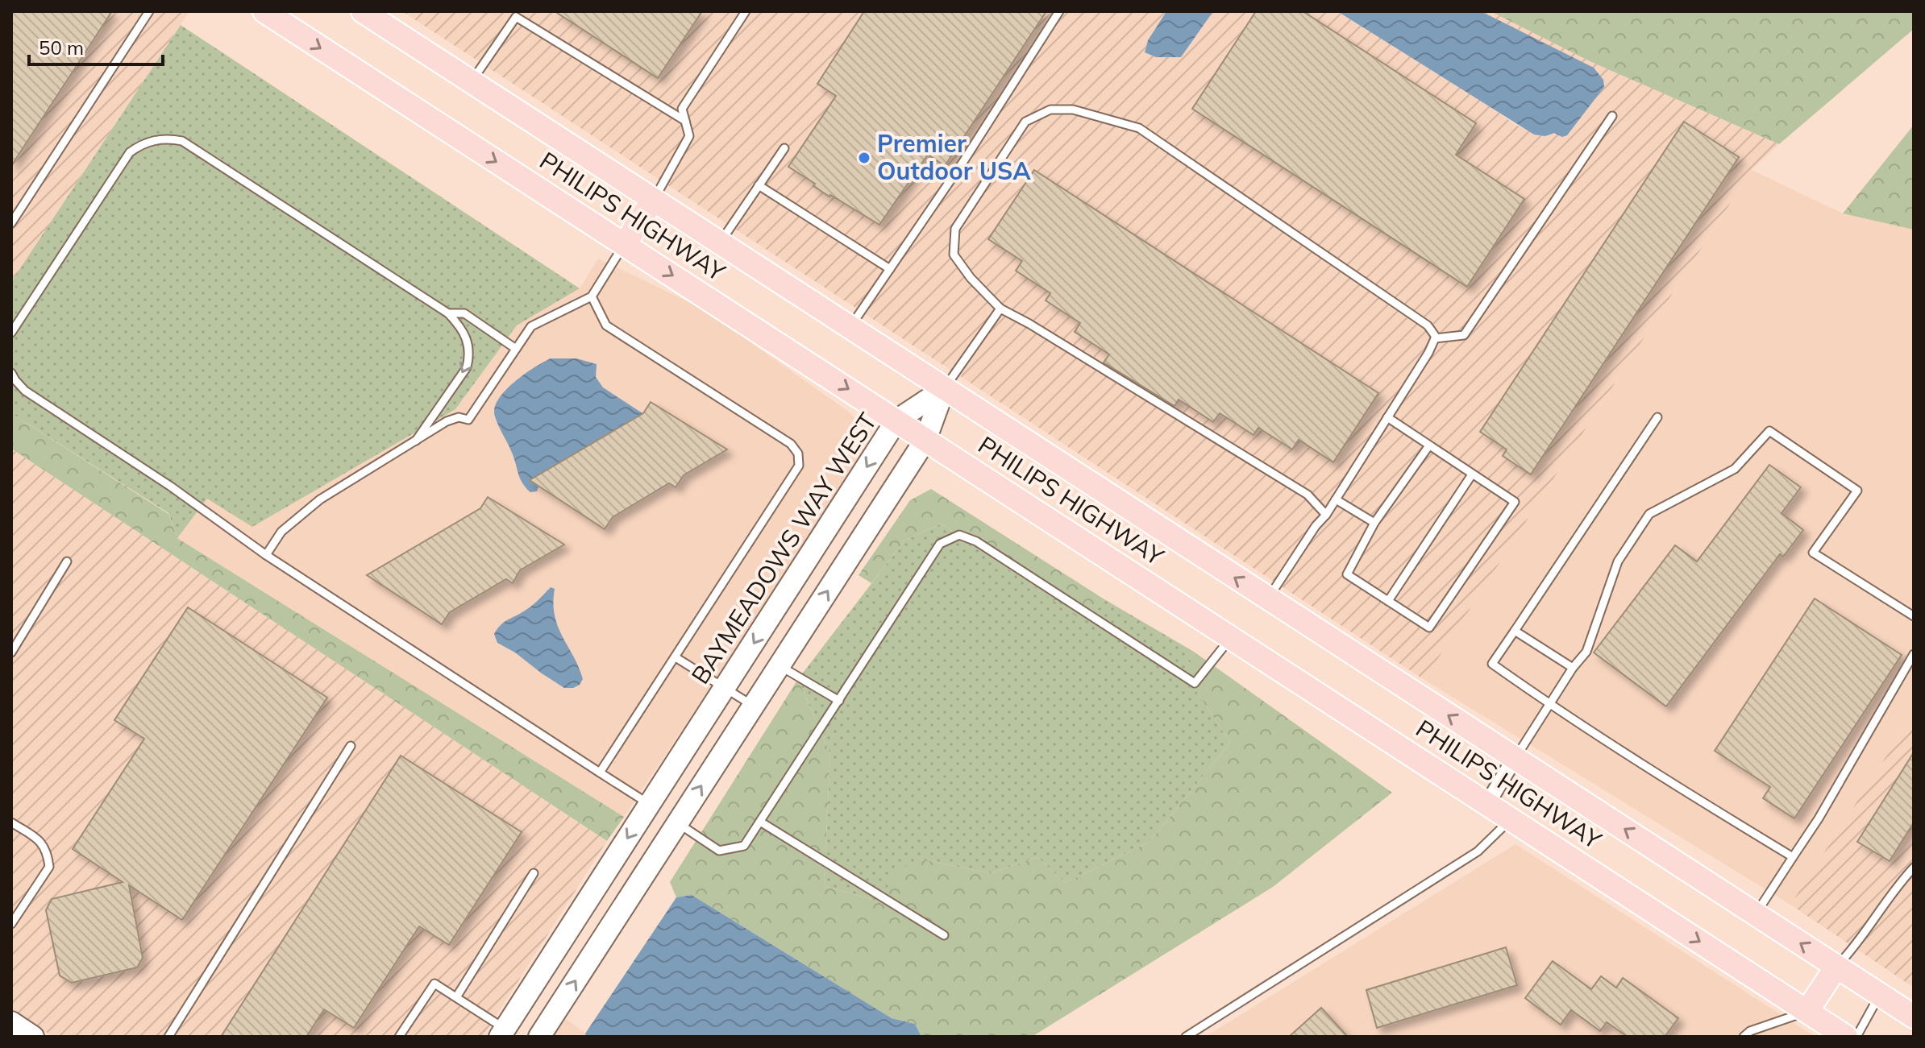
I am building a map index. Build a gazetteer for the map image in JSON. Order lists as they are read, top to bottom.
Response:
{
  "streets": {
    "main road": ["PHILIPS HIGHWAY"],
    "street": ["BAYMEADOWS WAY WEST"]
  },
  "crossings": [
    ["PHILIPS HIGHWAY", "BAYMEADOWS WAY WEST"]
  ],
  "places": ["Premier Outdoor USA"],
  "scale_bar": "50 m"
}
